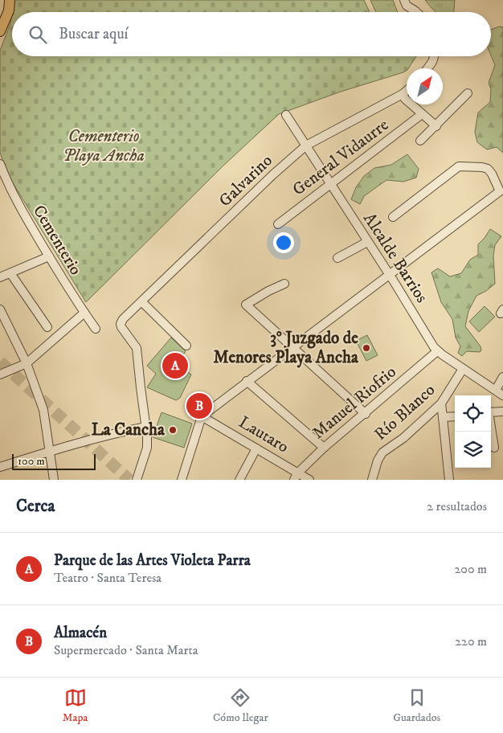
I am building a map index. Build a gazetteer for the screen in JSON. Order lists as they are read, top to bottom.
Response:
{
  "streets": {
    "street": [
      "General Vidaurre",
      "Galvarino",
      "Cementerio",
      "Alcalde Barrios",
      "Manuel Riofrio",
      "Río Blanco",
      "Lautaro"
    ]
  },
  "crossings": [
    ["General Vidaurre", "Alcalde Barrios"],
    ["Galvarino", "Alcalde Barrios"],
    ["Alcalde Barrios", "Manuel Riofrio"],
    ["Alcalde Barrios", "Río Blanco"],
    ["Manuel Riofrio", "Lautaro"]
  ],
  "parks": ["Cementerio Playa Ancha"],
  "places": ["3° Juzgado de Menores Playa Ancha", "La Cancha"],
  "scale_bar": "100 m",
  "north": "top right",
  "page": {
    "search": "Buscar aquí",
    "pins": ["A", "B"],
    "scale": "100 m",
    "heading": ["Cerca", "2 resultados"],
    "list": [
      {
        "mark": "A",
        "name": "Parque de las Artes Violeta Parra",
        "note": "Teatro · Santa Teresa",
        "value": "200 m"
      },
      {
        "mark": "B",
        "name": "Almacén",
        "note": "Supermercado · Santa Marta",
        "value": "220 m"
      }
    ],
    "nav": ["Mapa", "Cómo llegar", "Guardados"]
  }
}
